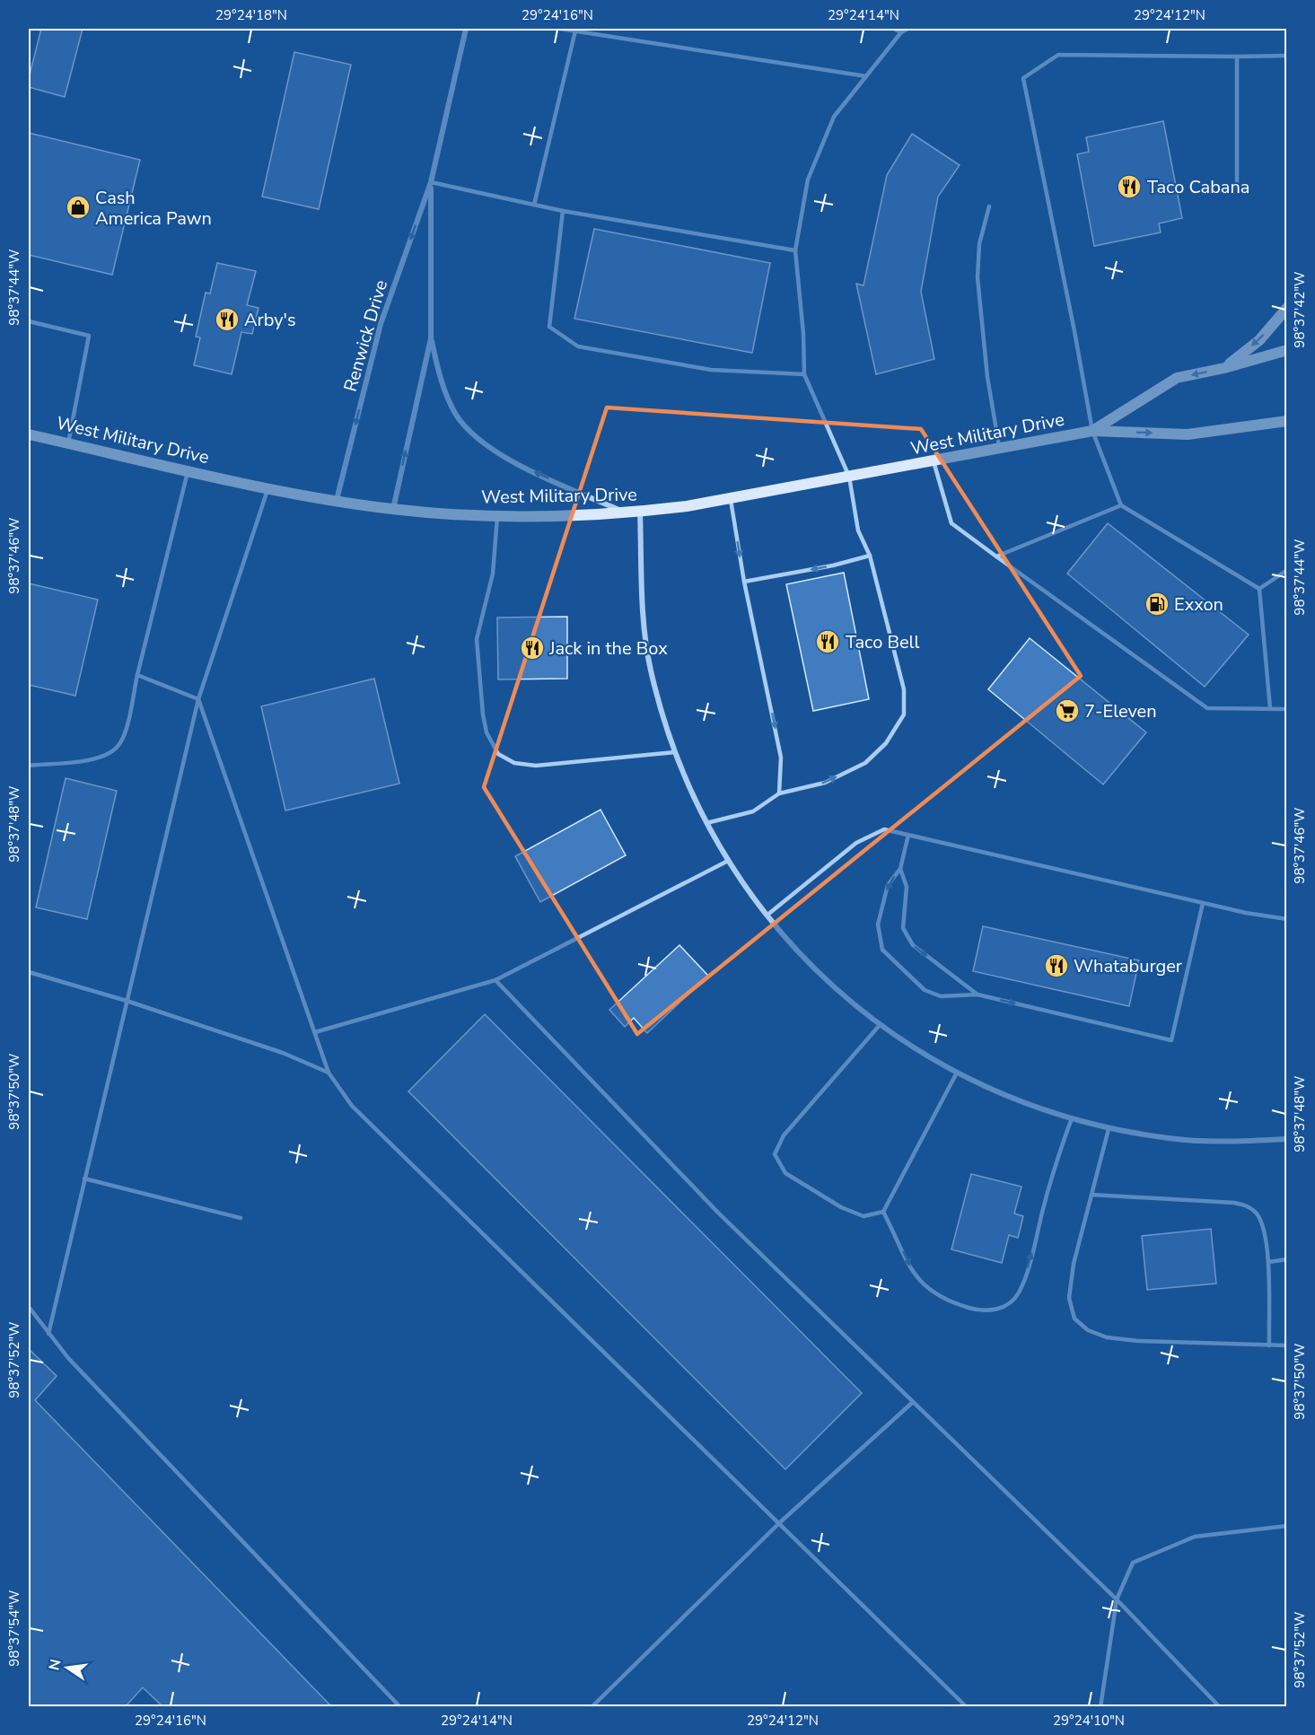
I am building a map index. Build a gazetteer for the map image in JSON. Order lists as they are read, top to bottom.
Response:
{
  "streets": {
    "main road": ["West Military Drive"],
    "street": ["Renwick Drive"]
  },
  "crossings": [
    ["Renwick Drive", "West Military Drive"]
  ],
  "places": {
    "restaurant": [
      "Taco Cabana",
      "Arby's",
      "Taco Bell",
      "Jack in the Box",
      "Whataburger"
    ],
    "shop": ["Cash America Pawn"],
    "fuel station": ["Exxon"],
    "supermarket": ["7-Eleven"]
  },
  "north": "left",
  "coordinates": [
    "29°24'18\"N",
    "29°24'16\"N",
    "29°24'14\"N",
    "29°24'12\"N",
    "98°37'44\"W",
    "98°37'42\"W",
    "98°37'46\"W",
    "98°37'48\"W",
    "98°37'50\"W",
    "98°37'52\"W",
    "98°37'54\"W",
    "29°24'10\"N"
  ]
}
